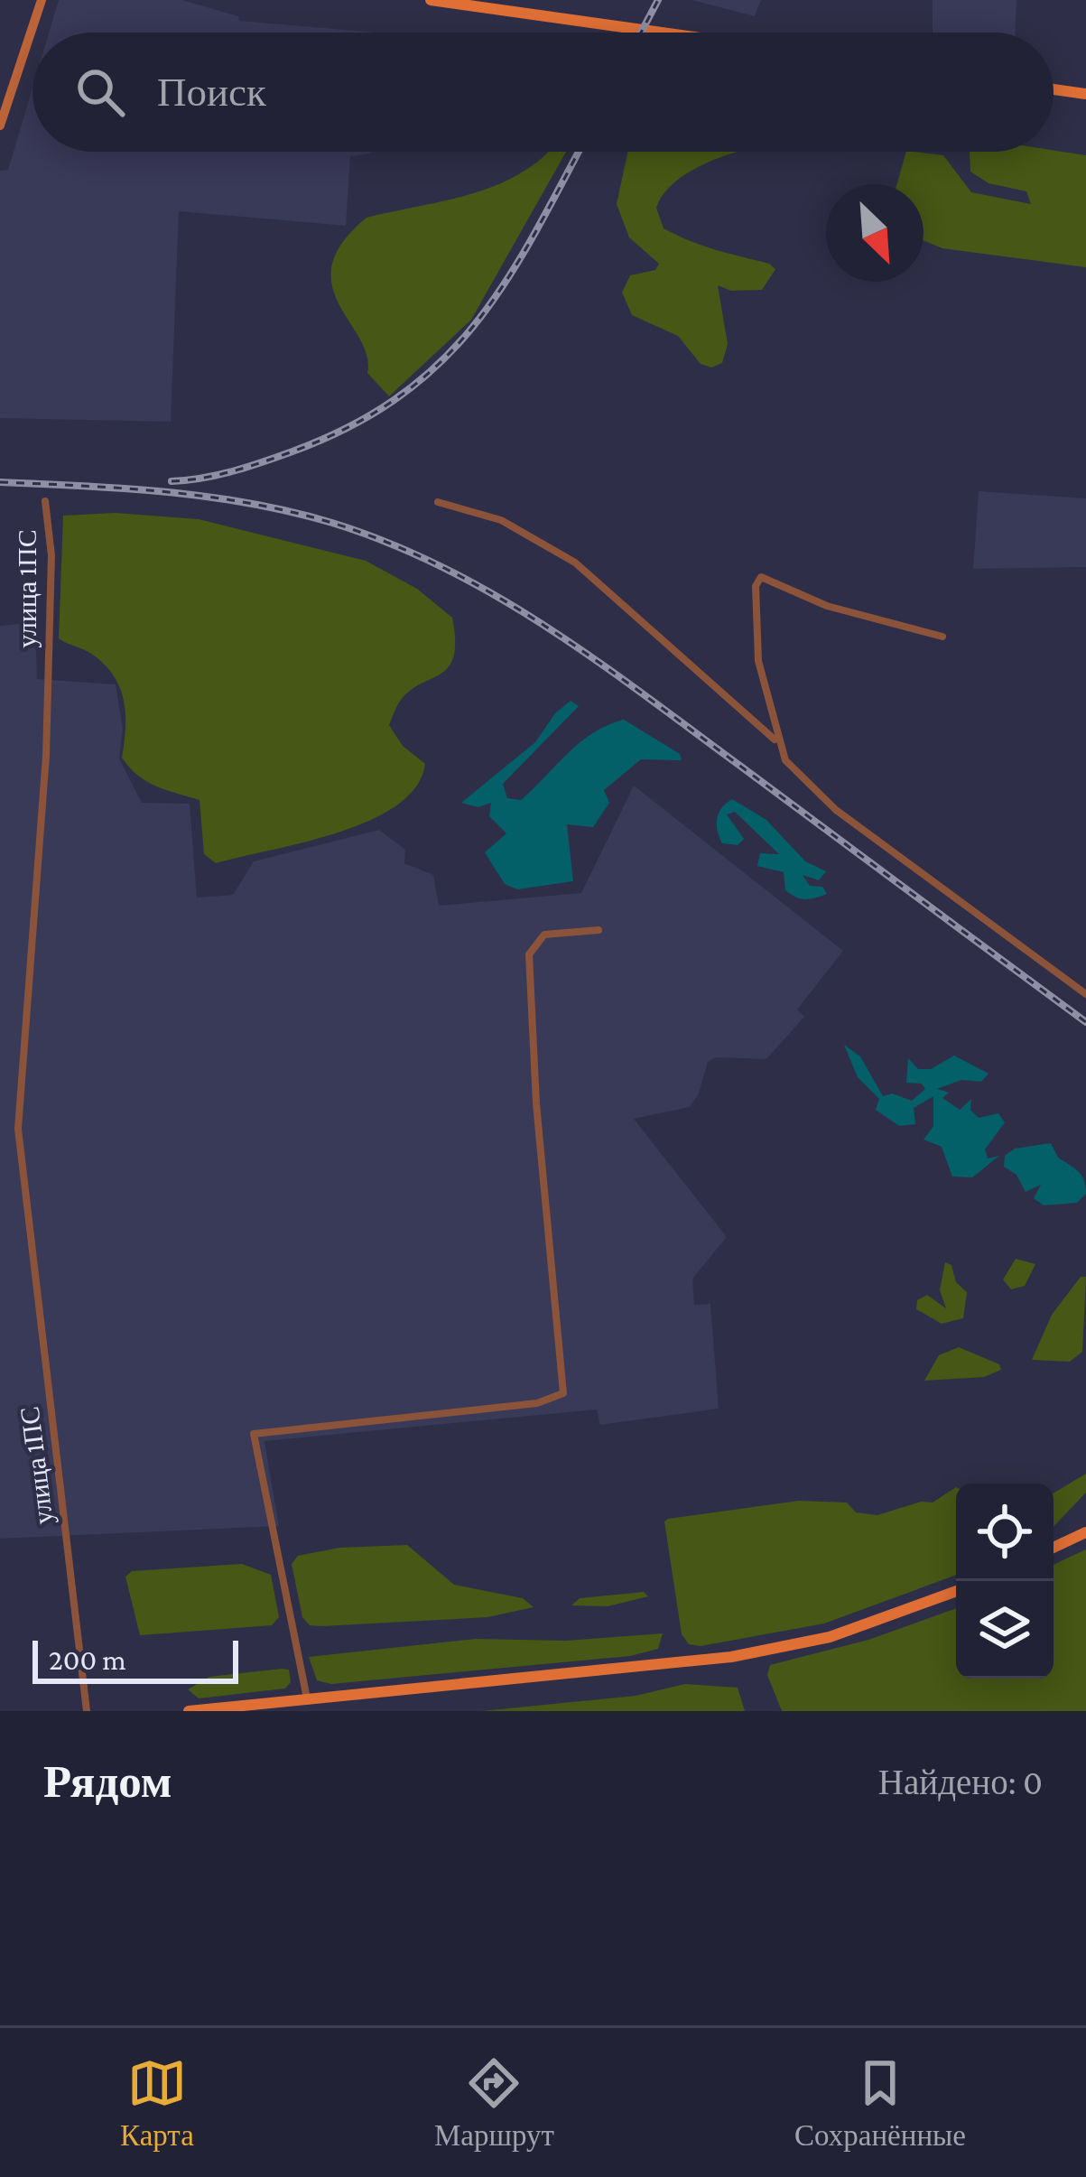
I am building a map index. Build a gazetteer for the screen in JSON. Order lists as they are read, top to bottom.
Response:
{
  "streets": {
    "street": ["улица 1ПС"]
  },
  "scale_bar": "200 m",
  "north": "bottom right",
  "page": {
    "search": "Поиск",
    "scale": "200 m",
    "heading": ["Рядом", "Найдено: 0"],
    "nav": ["Карта", "Маршрут", "Сохранённые"]
  }
}
